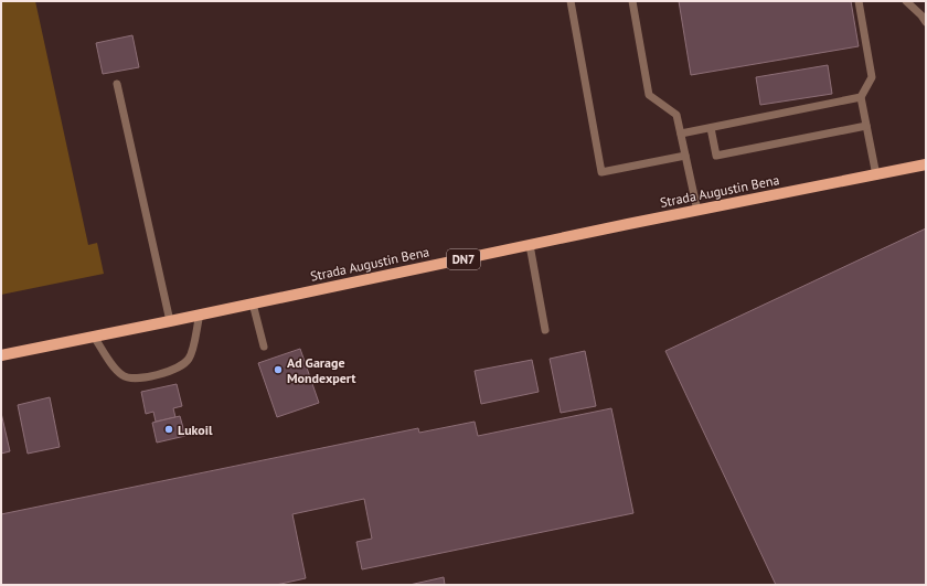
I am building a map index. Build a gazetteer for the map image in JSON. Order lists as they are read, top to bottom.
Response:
{
  "streets": {
    "main road": ["Strada Augustin Bena", "DN7"]
  },
  "places": ["Ad Garage Mondexpert", "Lukoil"]
}
